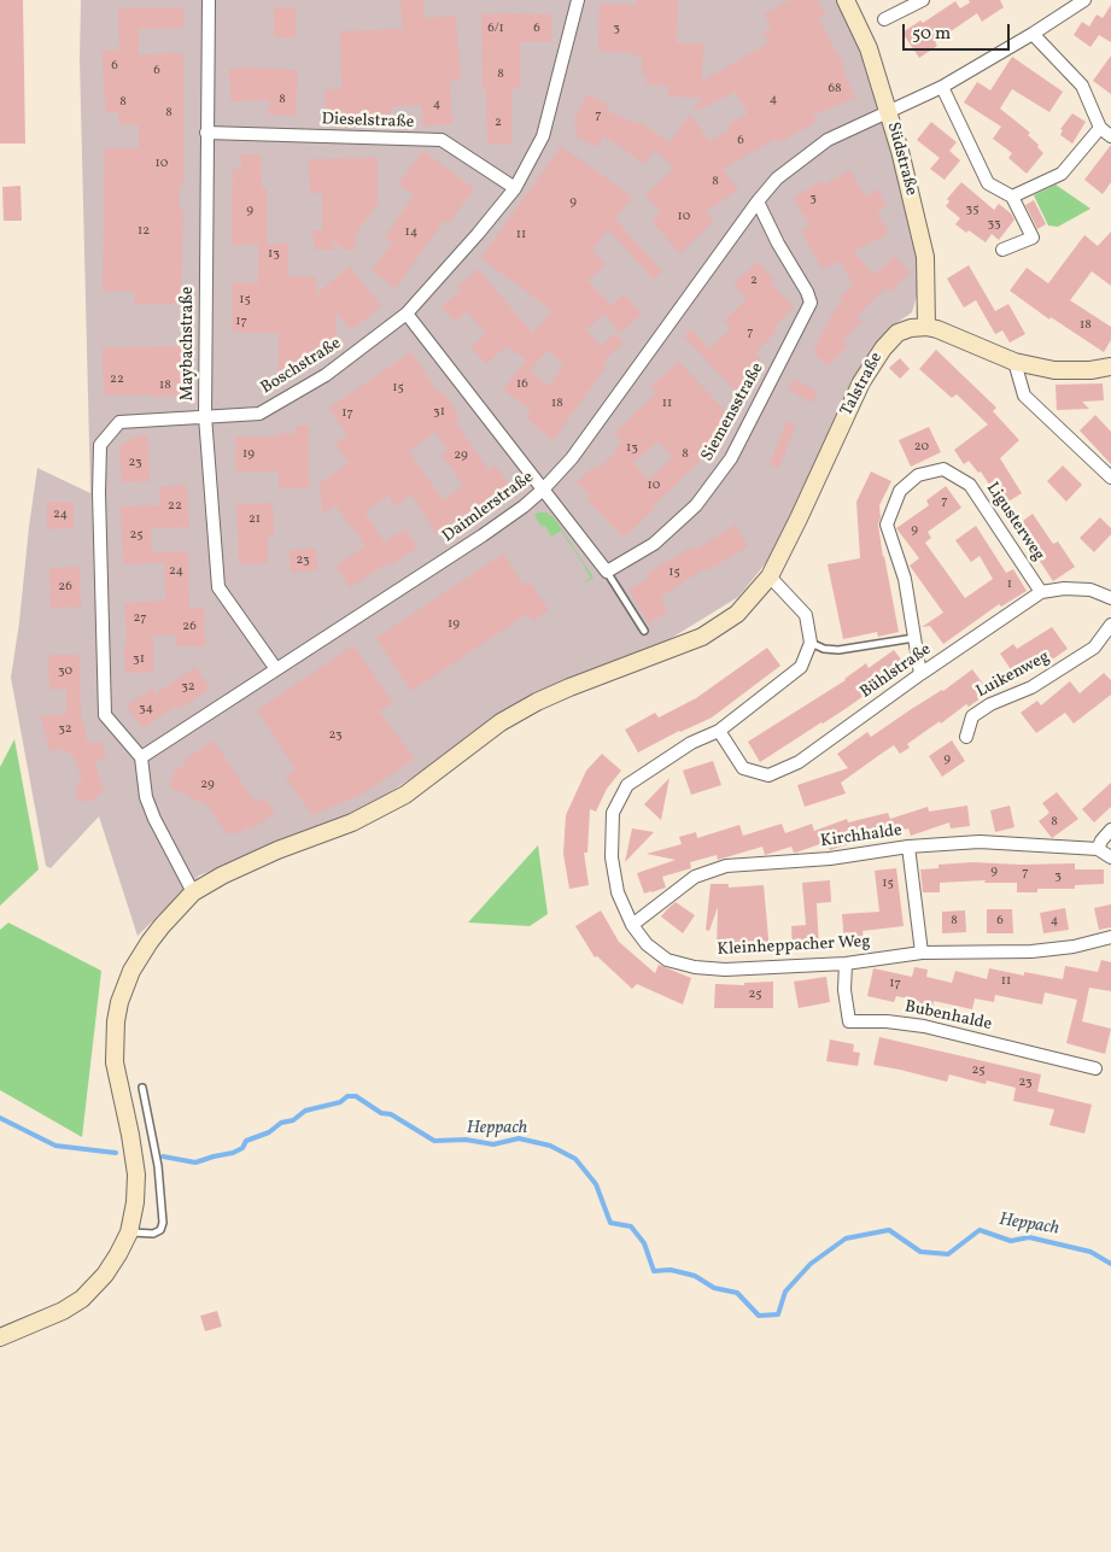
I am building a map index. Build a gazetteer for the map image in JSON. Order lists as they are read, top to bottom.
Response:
{
  "streets": {
    "street": [
      "Dieselstraße",
      "Südstraße",
      "Maybachstraße",
      "Boschstraße",
      "Talstraße",
      "Siemensstraße",
      "Daimlerstraße",
      "Ligusterweg",
      "Bühlstraße",
      "Luikenweg",
      "Kirchhalde",
      "Kleinheppacher Weg",
      "Bubenhalde"
    ]
  },
  "crossings": [
    ["Dieselstraße", "Maybachstraße"],
    ["Dieselstraße", "Boschstraße"],
    ["Südstraße", "Talstraße"],
    ["Südstraße", "Daimlerstraße"],
    ["Maybachstraße", "Boschstraße"],
    ["Maybachstraße", "Daimlerstraße"],
    ["Boschstraße", "Daimlerstraße"],
    ["Siemensstraße", "Daimlerstraße"],
    ["Ligusterweg", "Bühlstraße"],
    ["Bühlstraße", "Kleinheppacher Weg"],
    ["Kirchhalde", "Kleinheppacher Weg"],
    ["Kleinheppacher Weg", "Bubenhalde"]
  ],
  "water": ["Heppach"],
  "house_numbers": [
    "6/1",
    "6",
    "3",
    "6",
    "6",
    "8",
    "68",
    "8",
    "4",
    "8",
    "4",
    "8",
    "7",
    "2",
    "6",
    "10",
    "8",
    "3",
    "9",
    "35",
    "9",
    "10",
    "33",
    "12",
    "14",
    "11",
    "13",
    "2",
    "15",
    "17",
    "18",
    "7",
    "22",
    "16",
    "18",
    "15",
    "18",
    "11",
    "31",
    "17",
    "20",
    "13",
    "19",
    "8",
    "29",
    "23",
    "10",
    "7",
    "22",
    "24",
    "21",
    "9",
    "25",
    "23",
    "24",
    "15",
    "1",
    "26",
    "27",
    "19",
    "26",
    "31",
    "30",
    "32",
    "34",
    "32",
    "23",
    "9",
    "29",
    "8",
    "9",
    "7",
    "3",
    "15",
    "8",
    "6",
    "4",
    "11",
    "17",
    "25",
    "25",
    "23"
  ],
  "scale_bar": "50 m"
}
